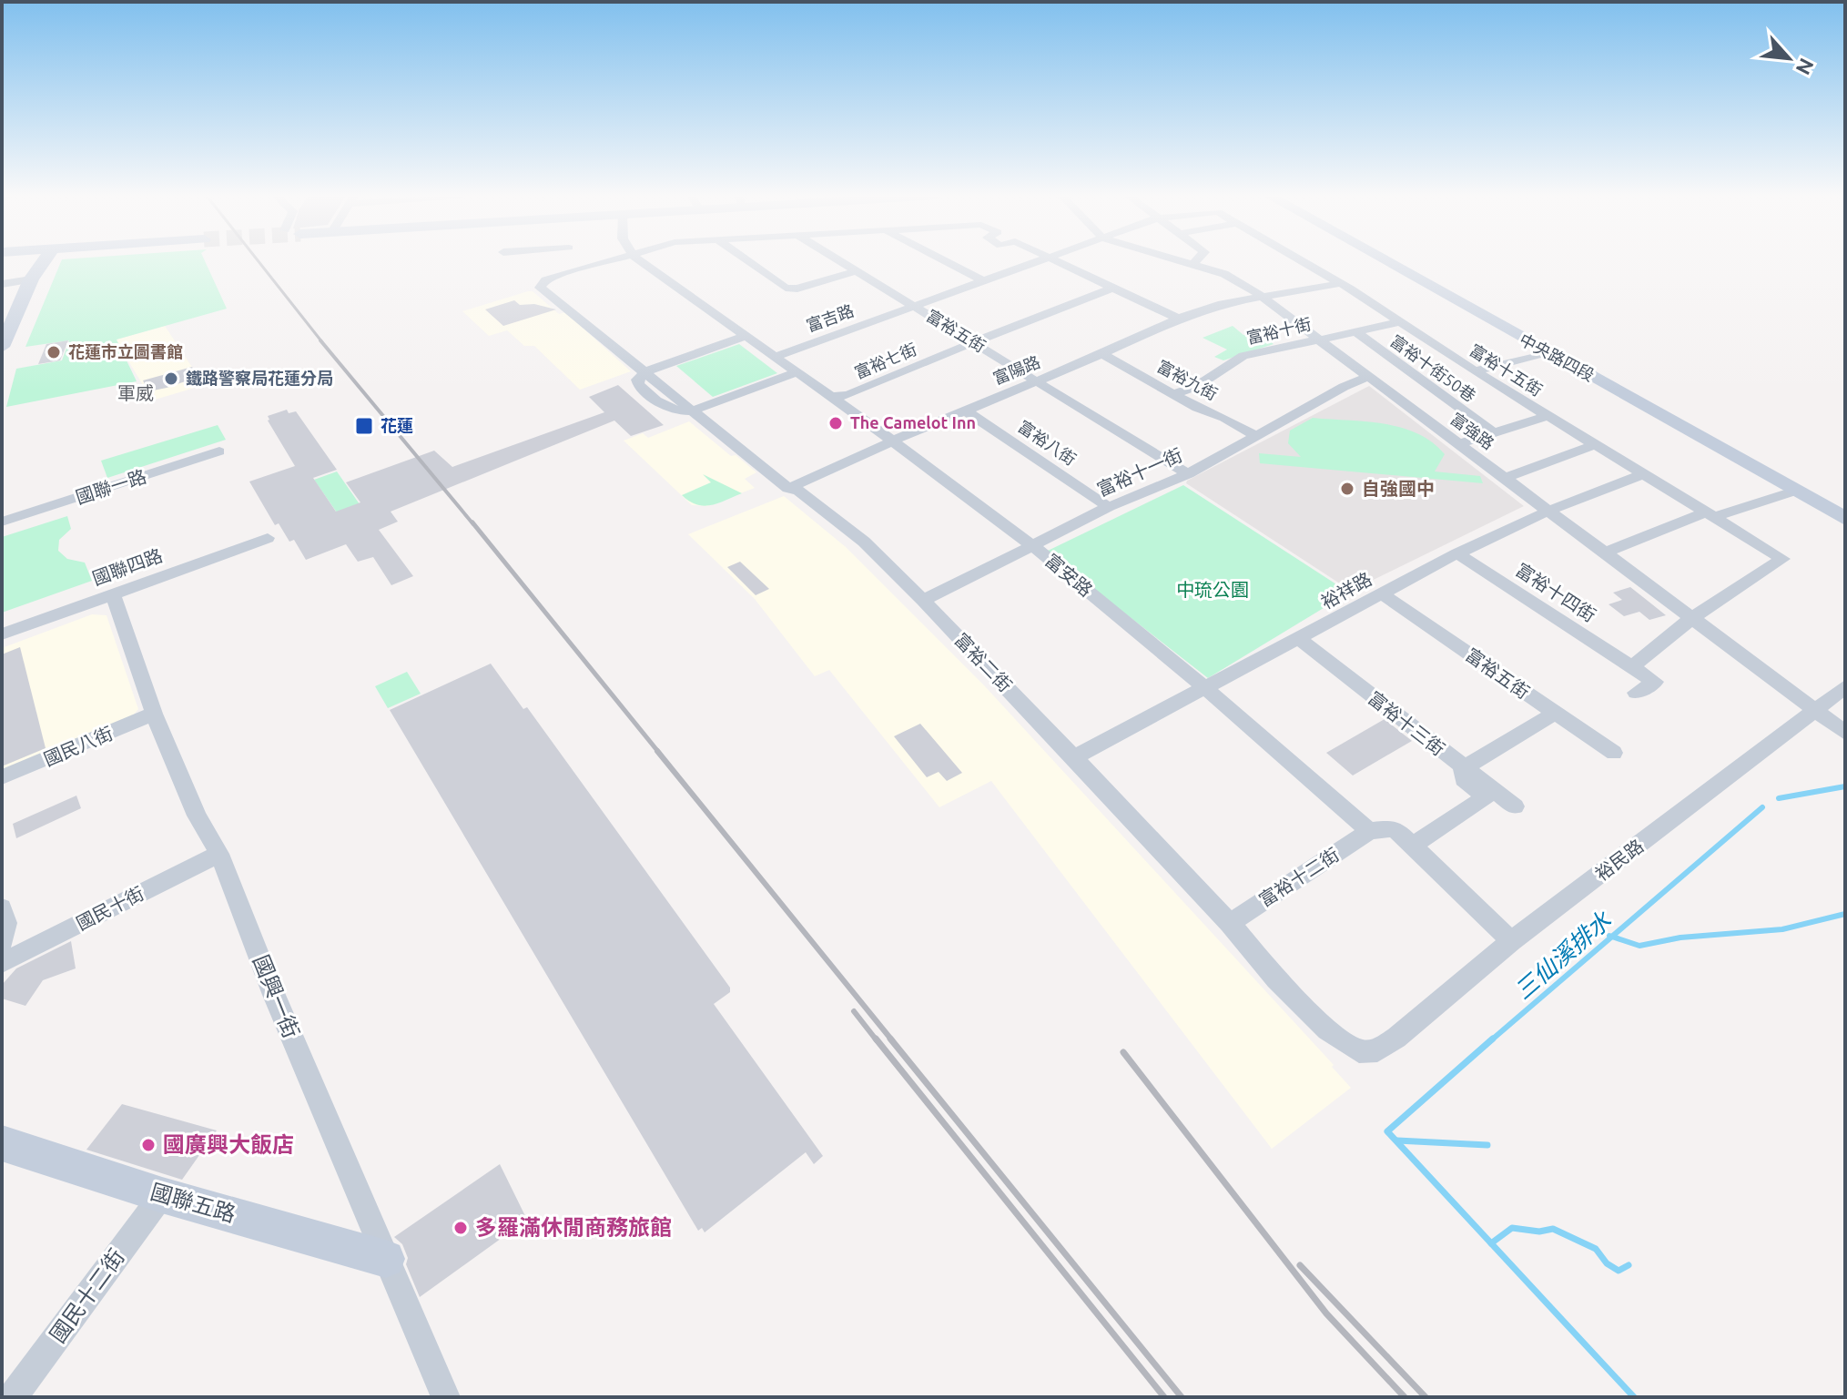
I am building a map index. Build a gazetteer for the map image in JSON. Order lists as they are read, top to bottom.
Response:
{
  "streets": {
    "street": [
      "富吉路",
      "富裕五街",
      "富裕十街",
      "中央路四段",
      "富裕七街",
      "富裕十街50巷",
      "富陽路",
      "富裕十五街",
      "富裕九街",
      "富強路",
      "富裕八街",
      "富裕十一街",
      "國聯一路",
      "國聯四路",
      "富安路",
      "裕祥路",
      "富裕十四街",
      "富裕二街",
      "富裕十三街",
      "國民八街",
      "裕民路",
      "富裕十二街",
      "國民十街",
      "國興一街",
      "國聯五路",
      "國民十二街"
    ]
  },
  "crossings": [
    ["富吉路", "富裕五街"],
    ["富吉路", "富安路"],
    ["富裕五街", "富裕七街"],
    ["富裕五街", "富陽路"],
    ["富裕五街", "富裕十一街"],
    ["富裕五街", "裕祥路"],
    ["富裕十街", "富裕十街50巷"],
    ["富裕十街", "富裕十五街"],
    ["富裕十街", "富裕九街"],
    ["富裕十街", "富強路"],
    ["富裕七街", "富安路"],
    ["富陽路", "富裕十五街"],
    ["富陽路", "富裕九街"],
    ["富陽路", "富強路"],
    ["富陽路", "富裕八街"],
    ["富陽路", "富安路"],
    ["富陽路", "富裕二街"],
    ["富裕九街", "富裕十一街"],
    ["富強路", "富裕十一街"],
    ["富強路", "裕祥路"],
    ["富強路", "裕民路"],
    ["富裕八街", "富裕十一街"],
    ["富裕十一街", "富安路"],
    ["富裕十一街", "富裕二街"],
    ["國聯四路", "國興一街"],
    ["富安路", "裕祥路"],
    ["富安路", "富裕十二街"],
    ["裕祥路", "富裕十四街"],
    ["裕祥路", "富裕二街"],
    ["裕祥路", "富裕十三街"],
    ["富裕二街", "裕民路"],
    ["富裕二街", "富裕十二街"],
    ["國民八街", "國興一街"],
    ["國民十街", "國興一街"],
    ["國興一街", "國聯五路"],
    ["國聯五路", "國民十二街"]
  ],
  "districts": ["軍威"],
  "water": ["三仙溪排水"],
  "parks": ["中琉公園"],
  "places": {
    "other": [
      "花蓮市立圖書館",
      "鐵路警察局花蓮分局",
      "The Camelot Inn",
      "自強國中",
      "國廣興大飯店",
      "多羅滿休閒商務旅館"
    ],
    "transit": ["花蓮"]
  },
  "north": "bottom right"
}
